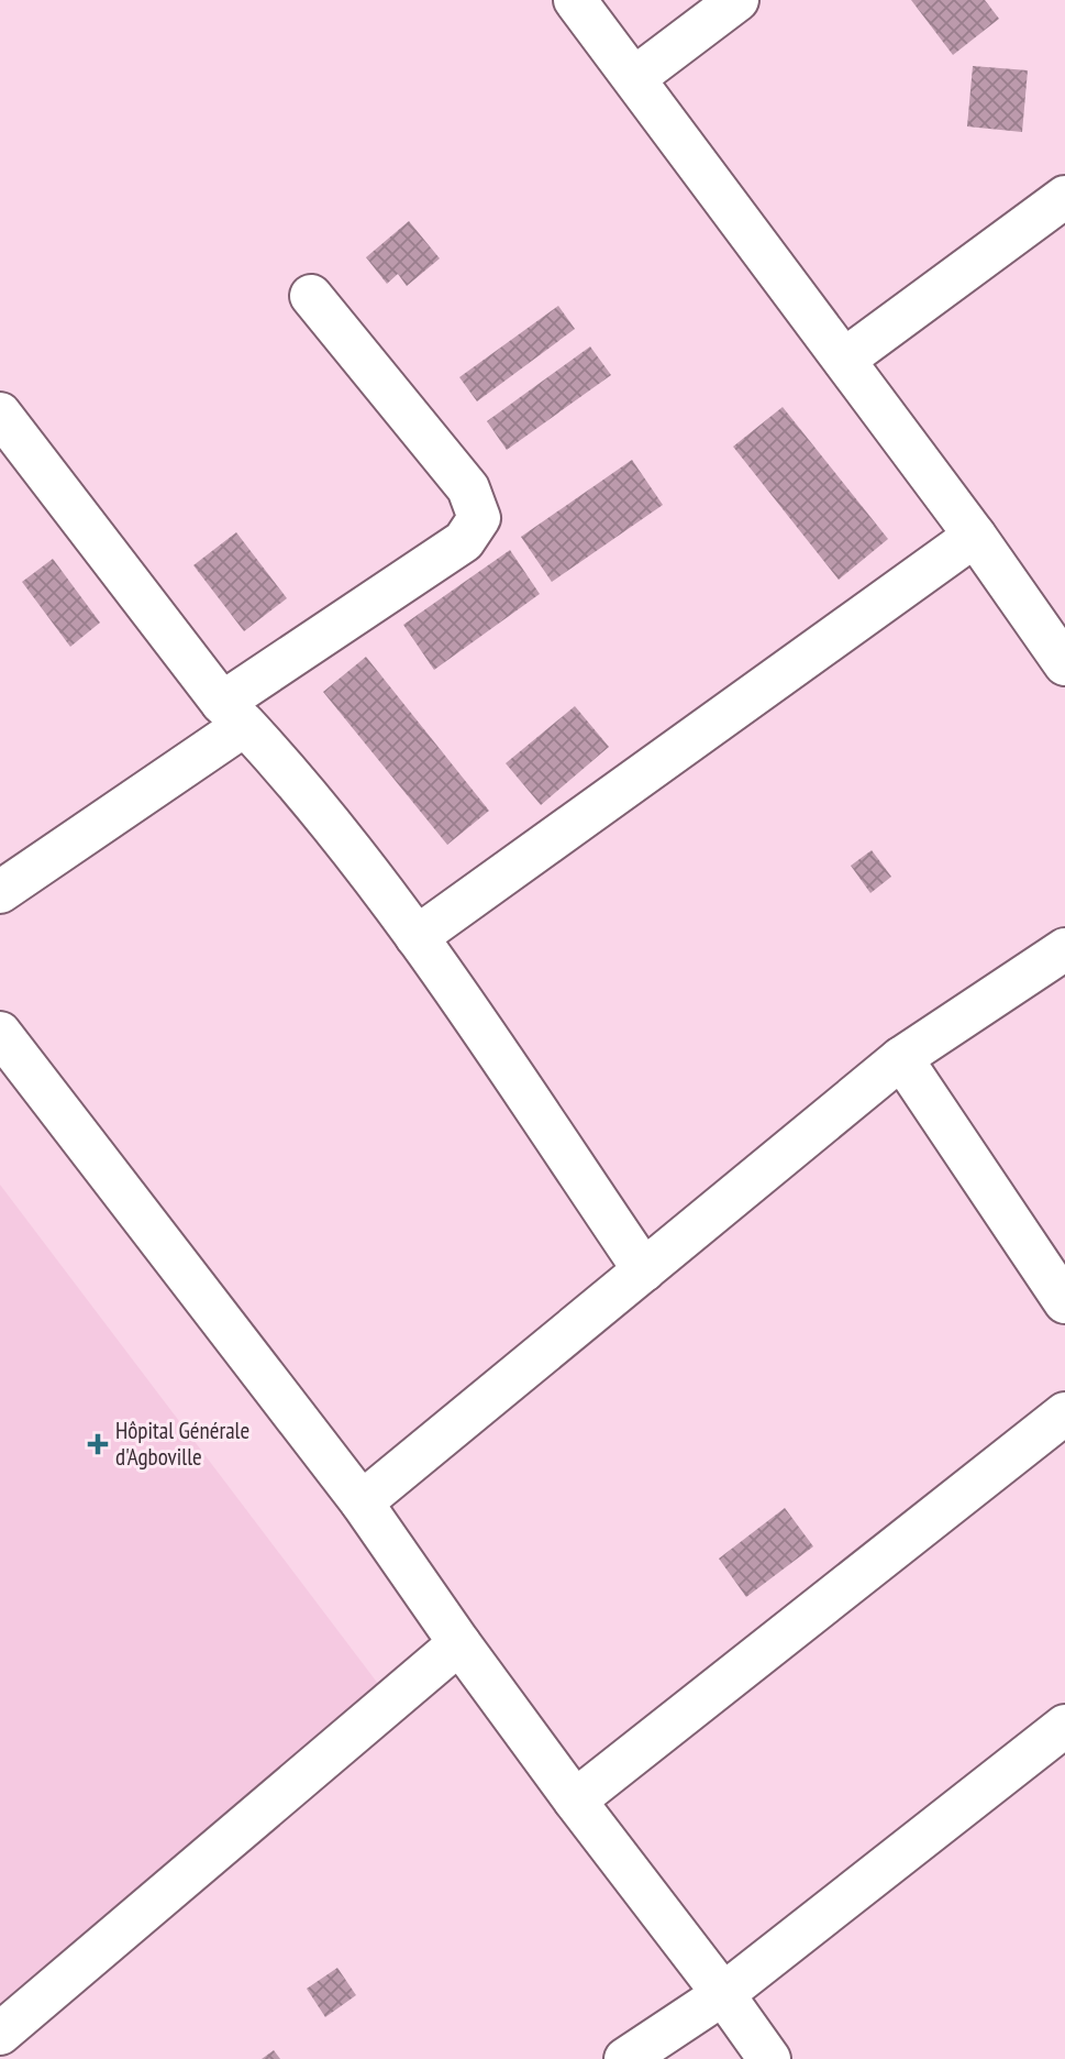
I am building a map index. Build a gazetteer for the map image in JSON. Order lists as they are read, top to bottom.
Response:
{
  "places": {
    "health": ["Hôpital Générale d'Agboville"]
  }
}
